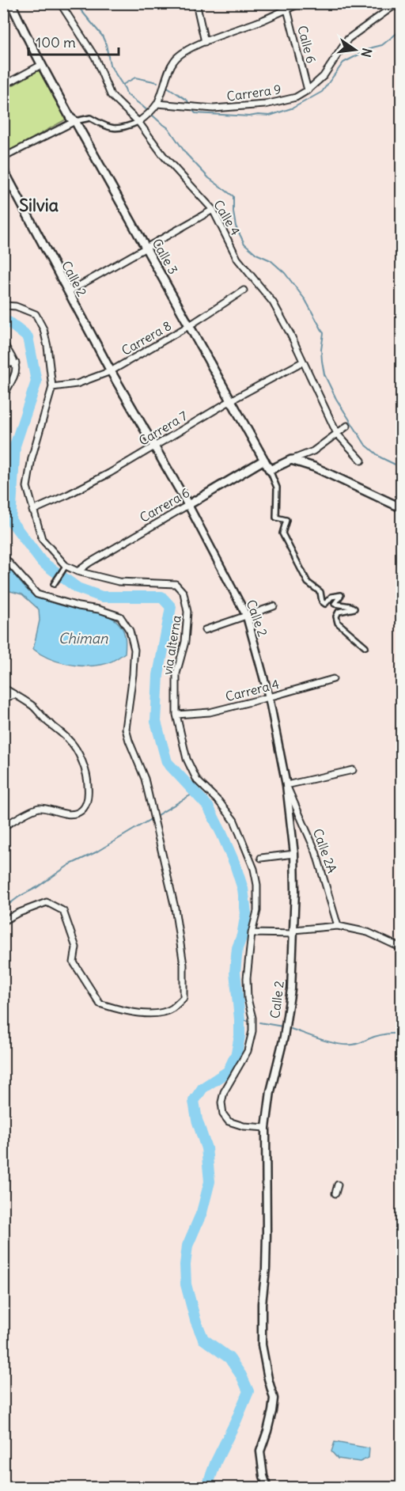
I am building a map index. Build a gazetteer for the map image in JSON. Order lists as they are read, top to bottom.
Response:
{
  "streets": {
    "main road": ["Calle 3", "Calle 2", "Carrera 6"],
    "street": [
      "Calle 6",
      "Carrera 9",
      "Calle 4",
      "Carrera 8",
      "Carrera 7",
      "via alterna",
      "Carrera 4",
      "Calle 2A"
    ]
  },
  "crossings": [
    ["Calle 6", "Carrera 9"],
    ["Calle 4", "Carrera 7"],
    ["Calle 3", "Carrera 8"],
    ["Calle 3", "Carrera 7"],
    ["Calle 3", "Carrera 6"],
    ["Calle 2", "Carrera 8"],
    ["Calle 2", "Carrera 7"],
    ["Calle 2", "Carrera 6"],
    ["Calle 2", "via alterna"],
    ["Calle 2", "Carrera 4"],
    ["Calle 2", "Calle 2A"],
    ["Carrera 8", "via alterna"],
    ["Carrera 7", "via alterna"],
    ["Carrera 6", "via alterna"],
    ["via alterna", "Carrera 4"]
  ],
  "districts": ["Silvia"],
  "water": ["Chiman"],
  "scale_bar": "100 m",
  "north": "right"
}
